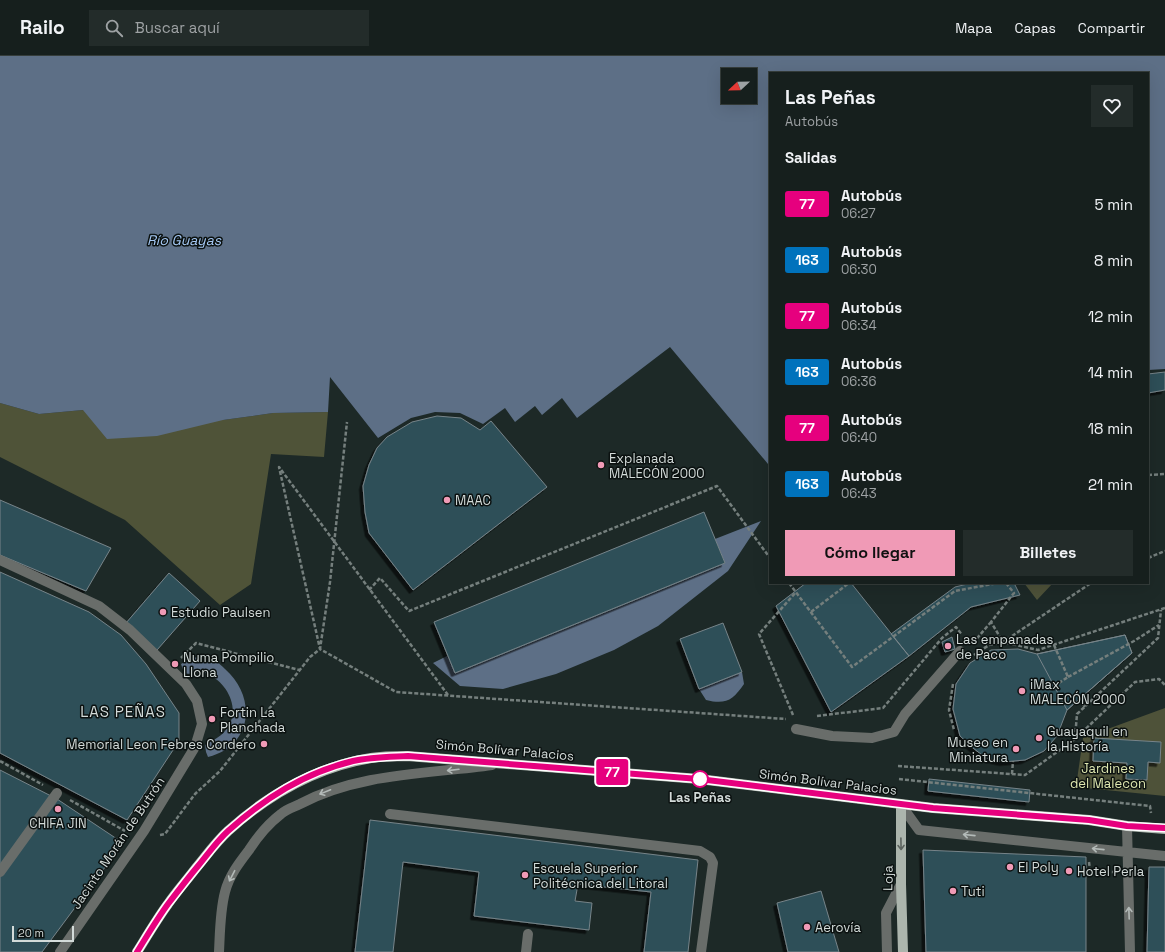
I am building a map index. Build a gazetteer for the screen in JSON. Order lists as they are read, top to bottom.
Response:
{
  "streets": {
    "main road": ["Simón Bolívar Palacios", "Loja"],
    "street": ["Jacinto Morán de Butrón"]
  },
  "crossings": [
    ["Simón Bolívar Palacios", "Loja"]
  ],
  "one_way": ["Loja"],
  "districts": ["LAS PEÑAS"],
  "water": ["Río Guayas"],
  "parks": ["Jardines del Malecon"],
  "places": [
    "Explanada MALECÓN 2000",
    "MAAC",
    "Estudio Paulsen",
    "Las empanadas de Paco",
    "Numa Pompilio Llona",
    "iMax MALECÓN 2000",
    "Fortin La Planchada",
    "Guayaquil en la Historía",
    "Memorial Leon Febres Cordero",
    "Museo en Miniatura",
    "Las Peñas",
    "CHIFA JIN",
    "El Poly",
    "Hotel Perla",
    "Escuela Superior Politécnica del Litoral",
    "Tuti",
    "Aerovía"
  ],
  "lines": ["bus line 77"],
  "scale_bar": "20 m",
  "north": "left",
  "page": {
    "header": "Railo",
    "search": "Buscar aquí",
    "nav": ["Mapa", "Capas", "Compartir"],
    "on_map": "77",
    "heading": [
      ["Las Peñas", "Autobús"],
      "Salidas"
    ],
    "list": [
      {
        "mark": "77",
        "name": "Autobús",
        "note": "06:27",
        "value": "5 min"
      },
      {
        "mark": "163",
        "name": "Autobús",
        "note": "06:30",
        "value": "8 min"
      },
      {
        "mark": "77",
        "name": "Autobús",
        "note": "06:34",
        "value": "12 min"
      },
      {
        "mark": "163",
        "name": "Autobús",
        "note": "06:36",
        "value": "14 min"
      },
      {
        "mark": "77",
        "name": "Autobús",
        "note": "06:40",
        "value": "18 min"
      },
      {
        "mark": "163",
        "name": "Autobús",
        "note": "06:43",
        "value": "21 min"
      }
    ],
    "buttons": ["Cómo llegar", "Billetes"],
    "scale": "20 m"
  }
}
